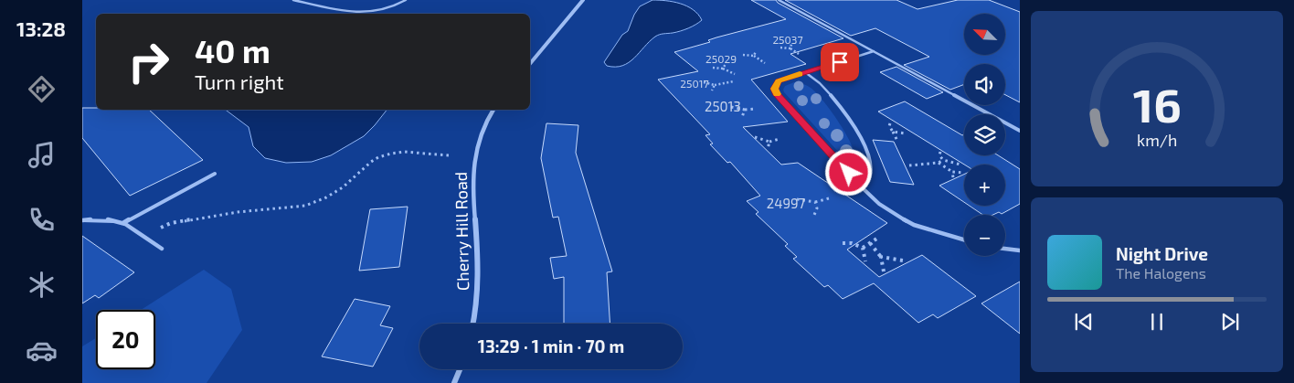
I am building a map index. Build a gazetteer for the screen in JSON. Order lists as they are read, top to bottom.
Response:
{
  "streets": {
    "street": ["Cherry Hill Road"]
  },
  "house_numbers": [
    "25037",
    "25029",
    "25017",
    "25013",
    "24997"
  ],
  "north": "top left",
  "page": {
    "tabs": "13:28",
    "map_buttons": ["+", "−"],
    "turn": ["40 m", "Turn right"],
    "song": ["Night Drive", "The Halogens"],
    "limit": "20",
    "trip": "13:29 · 1 min · 70 m",
    "gauge": ["16", "km/h"]
  }
}
